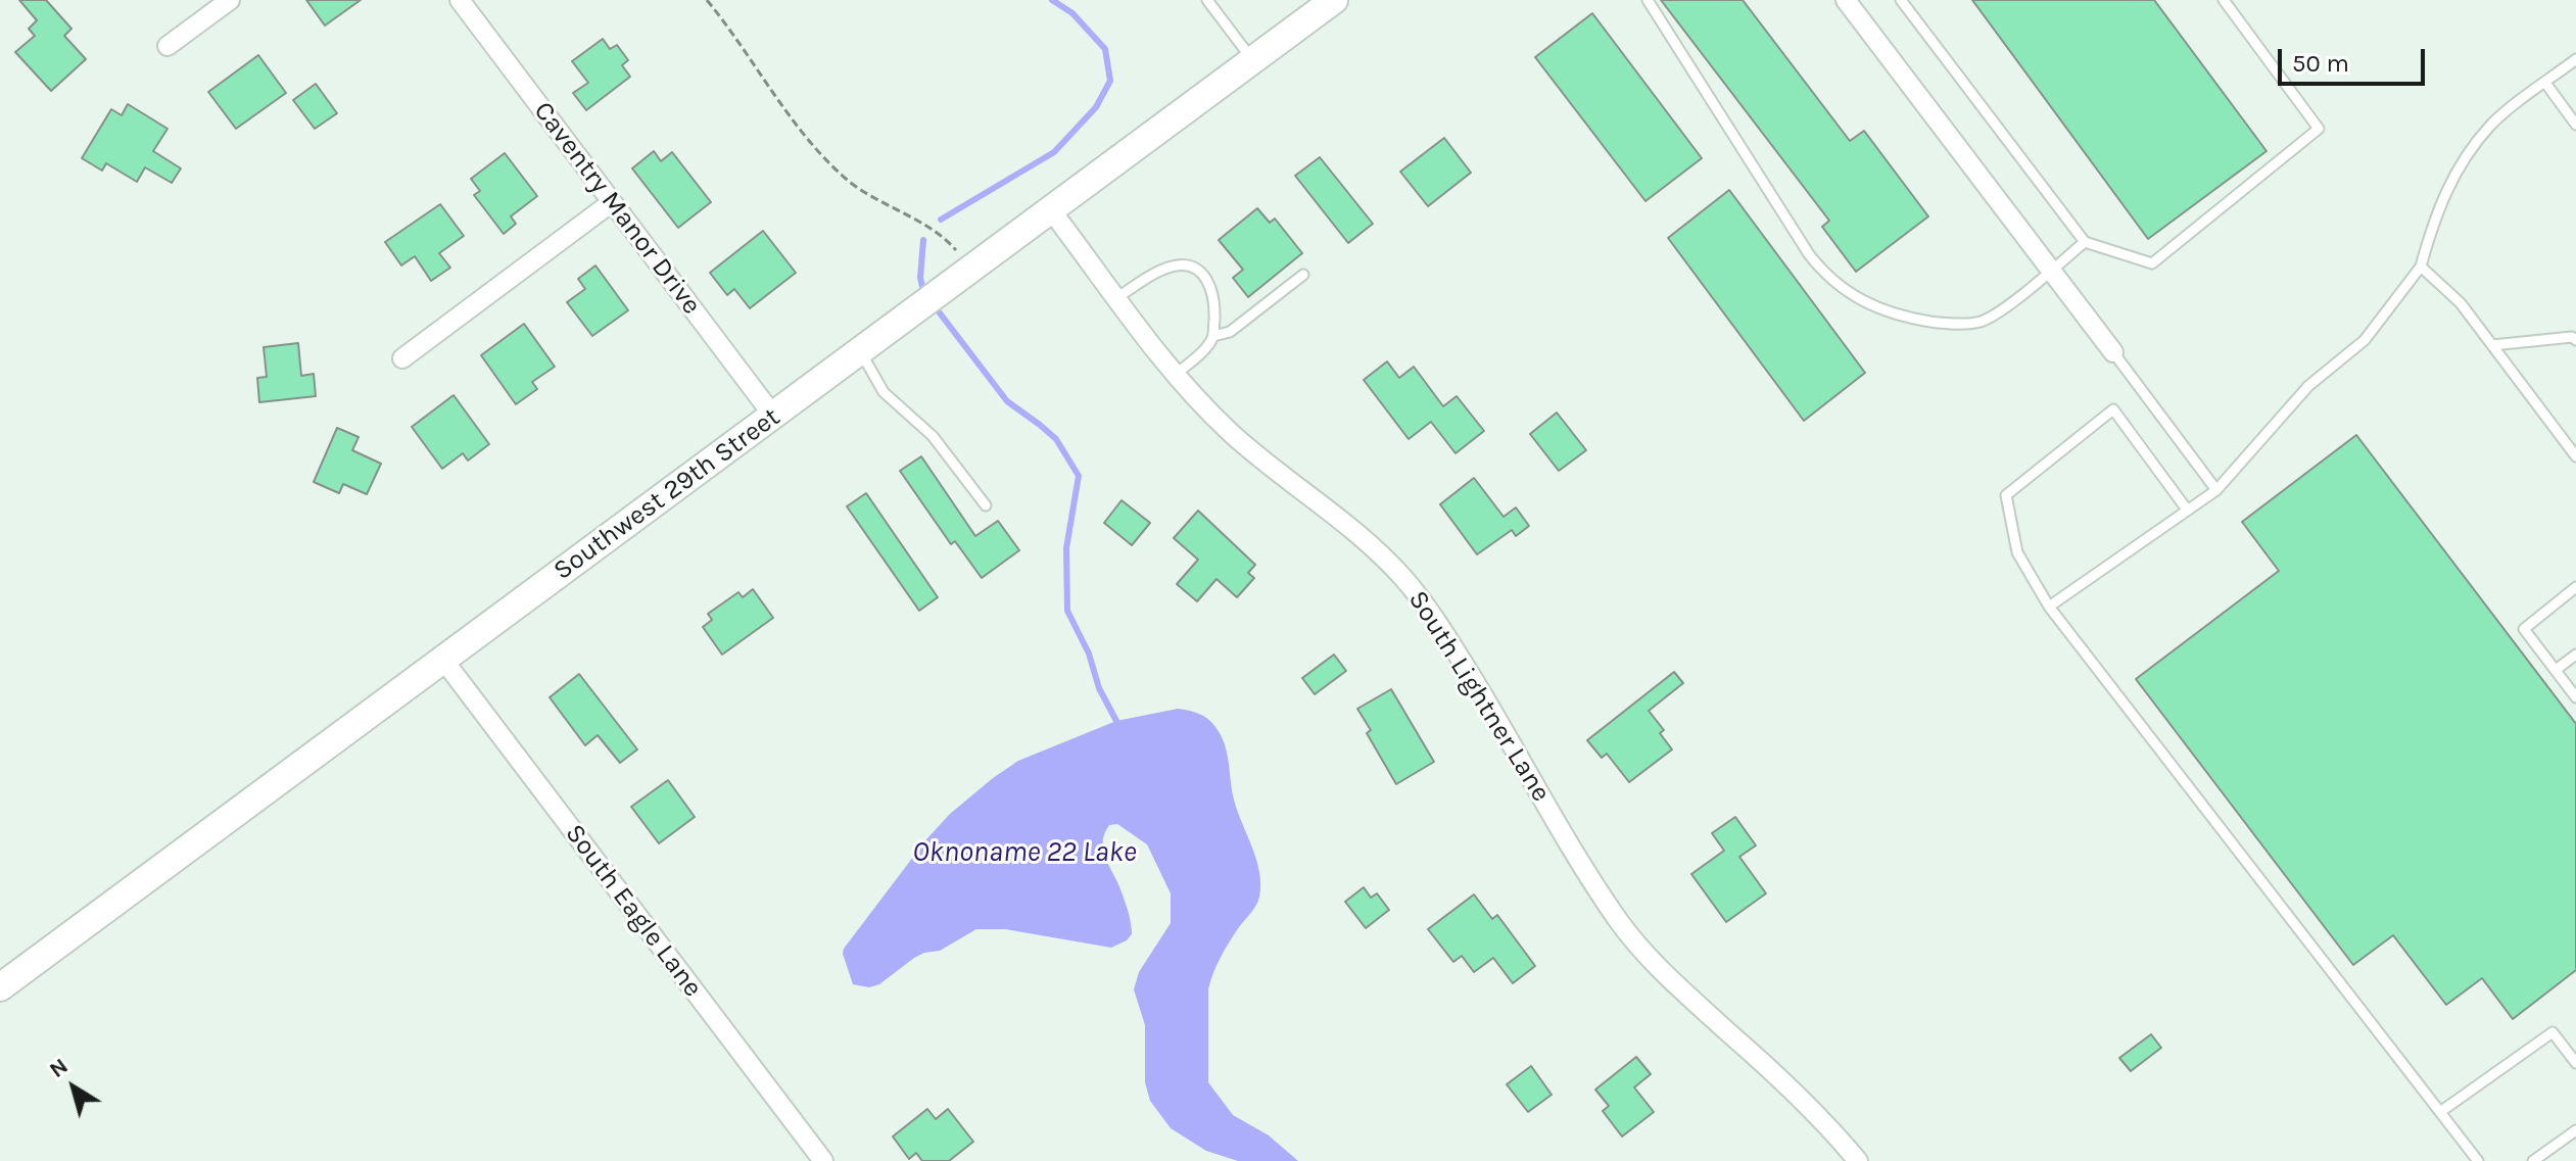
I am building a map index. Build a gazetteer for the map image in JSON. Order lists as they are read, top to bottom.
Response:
{
  "streets": {
    "street": [
      "Caventry Manor Drive",
      "Southwest 29th Street",
      "South Lightner Lane",
      "South Eagle Lane"
    ]
  },
  "crossings": [
    ["Caventry Manor Drive", "Southwest 29th Street"],
    ["Southwest 29th Street", "South Lightner Lane"],
    ["Southwest 29th Street", "South Eagle Lane"]
  ],
  "water": ["Oknoname 22 Lake"],
  "scale_bar": "50 m",
  "north": "top left"
}
